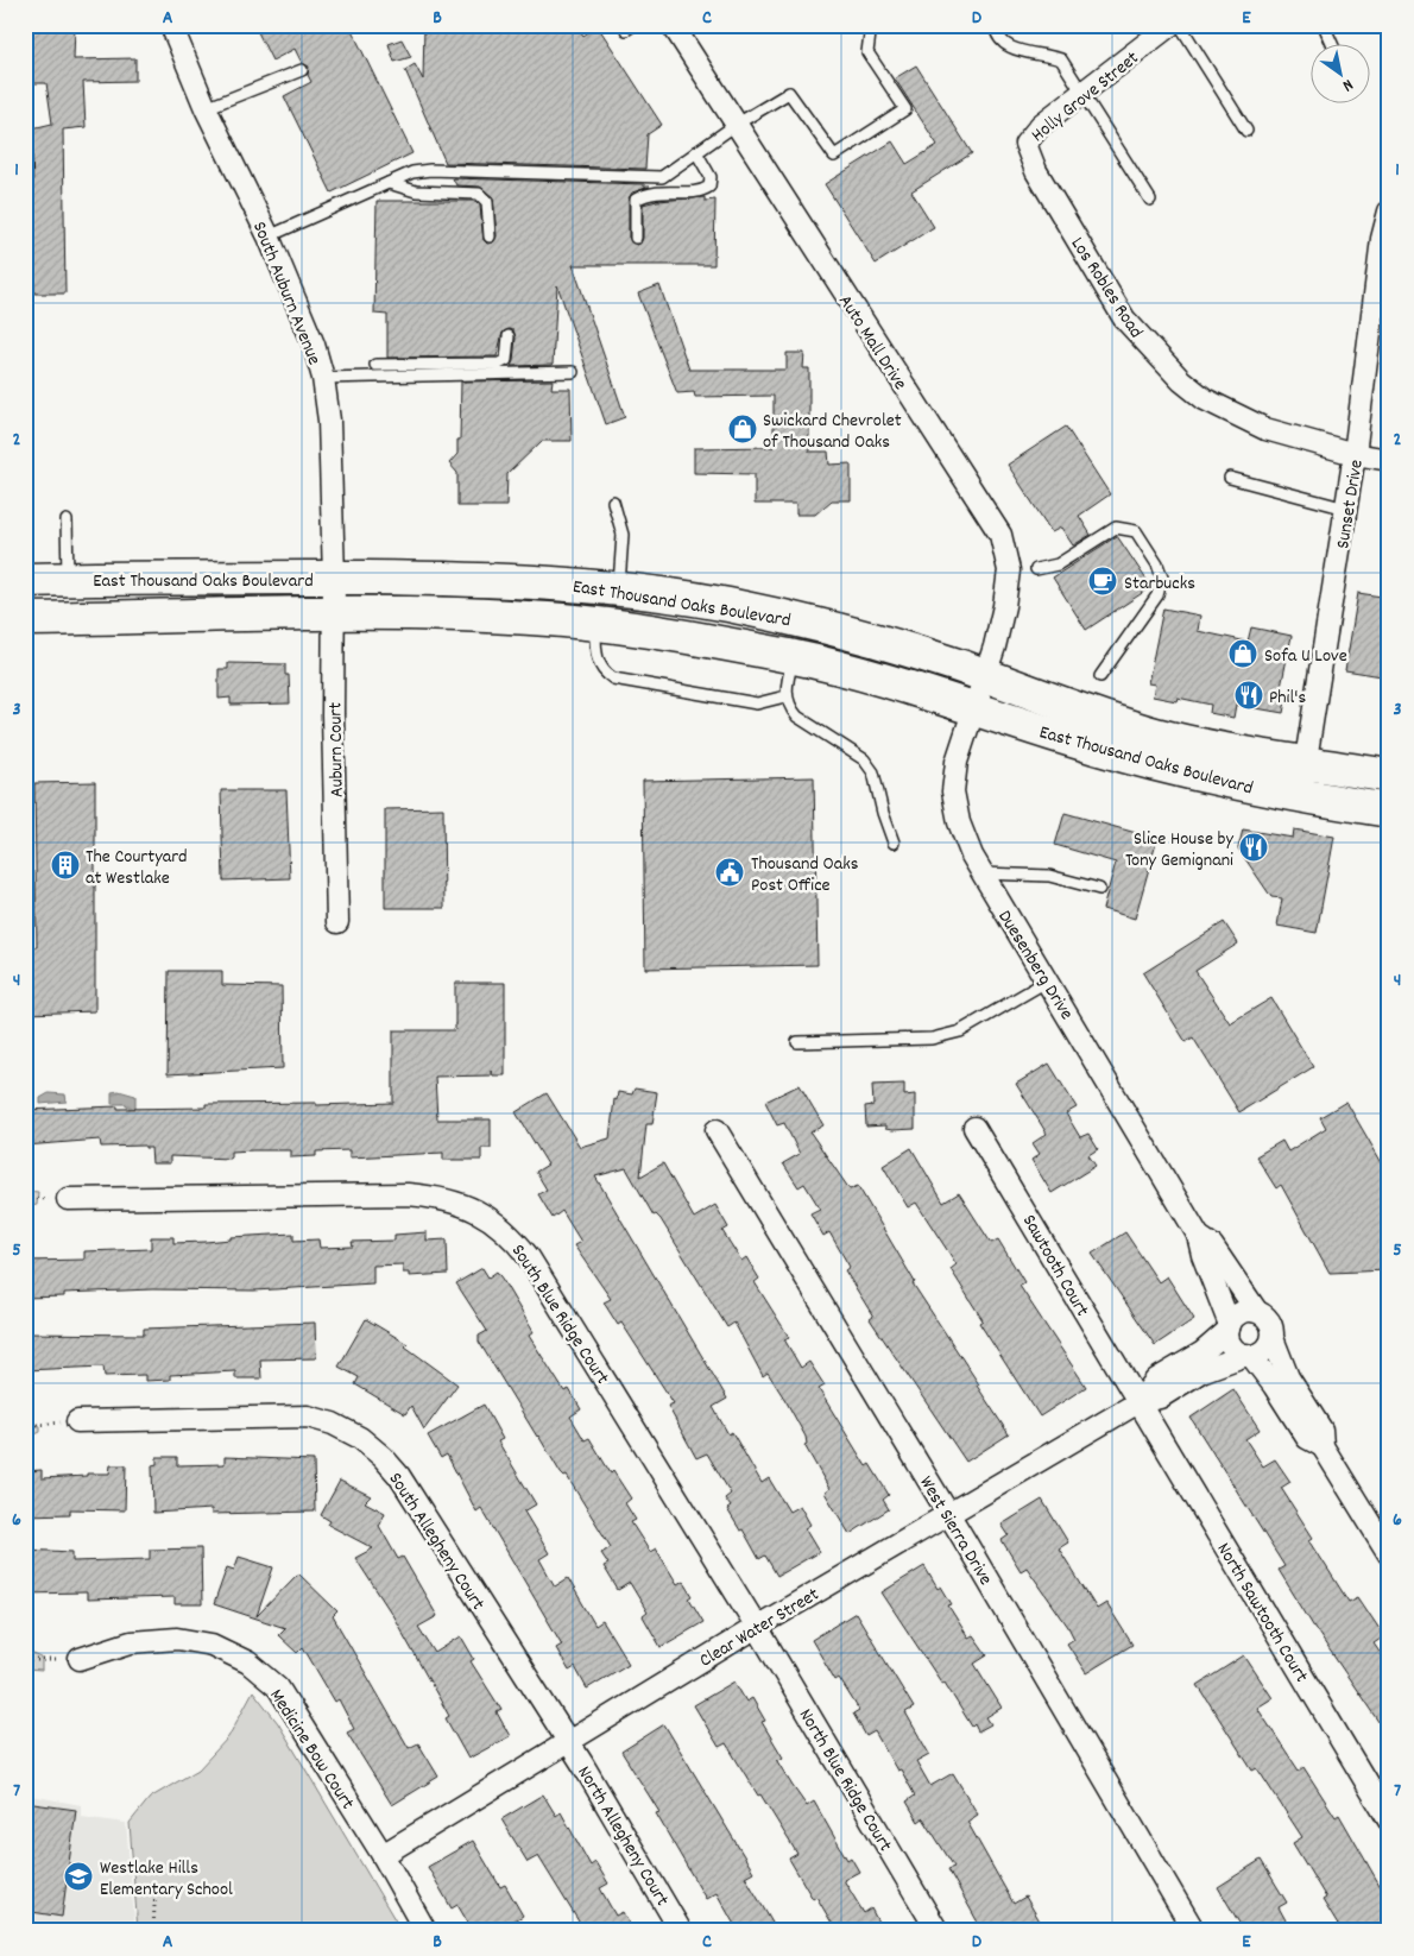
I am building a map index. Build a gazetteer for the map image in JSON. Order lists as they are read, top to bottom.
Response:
{
  "streets": {
    "main road": ["East Thousand Oaks Boulevard"],
    "street": [
      "Holly Grove Street",
      "Los Robles Road",
      "South Auburn Avenue",
      "Auto Mall Drive",
      "Sunset Drive",
      "Auburn Court",
      "Duesenberg Drive",
      "Sawtooth Court",
      "South Blue Ridge Court",
      "West Sierra Drive",
      "South Allegheny Court",
      "North Sawtooth Court",
      "Clear Water Street",
      "Medicine Bow Court",
      "North Blue Ridge Court",
      "North Allegheny Court"
    ]
  },
  "crossings": [
    ["Holly Grove Street", "Los Robles Road"],
    ["Los Robles Road", "Sunset Drive"],
    ["South Auburn Avenue", "East Thousand Oaks Boulevard"],
    ["South Auburn Avenue", "Auburn Court"],
    ["Auto Mall Drive", "East Thousand Oaks Boulevard"],
    ["Auto Mall Drive", "Duesenberg Drive"],
    ["Sunset Drive", "East Thousand Oaks Boulevard"],
    ["East Thousand Oaks Boulevard", "Auburn Court"],
    ["East Thousand Oaks Boulevard", "Duesenberg Drive"],
    ["Duesenberg Drive", "Clear Water Street"],
    ["Sawtooth Court", "North Sawtooth Court"],
    ["Sawtooth Court", "Clear Water Street"],
    ["South Blue Ridge Court", "Clear Water Street"],
    ["South Blue Ridge Court", "North Blue Ridge Court"],
    ["West Sierra Drive", "Clear Water Street"],
    ["South Allegheny Court", "Clear Water Street"],
    ["South Allegheny Court", "North Allegheny Court"],
    ["North Sawtooth Court", "Clear Water Street"],
    ["Clear Water Street", "Medicine Bow Court"],
    ["Clear Water Street", "North Blue Ridge Court"],
    ["Clear Water Street", "North Allegheny Court"]
  ],
  "places": {
    "shop": ["Swickard Chevrolet of Thousand Oaks", "Sofa U Love"],
    "cafe": ["Starbucks"],
    "restaurant": ["Phil's", "Slice House by Tony Gemignani"],
    "building": ["The Courtyard at Westlake"],
    "public building": ["Thousand Oaks Post Office"],
    "school or university": ["Westlake Hills Elementary School"]
  },
  "north": "bottom right",
  "grid": {
    "columns": [
      "A",
      "B",
      "C",
      "D",
      "E"
    ],
    "rows": [
      "1",
      "2",
      "3",
      "4",
      "5",
      "6",
      "7"
    ]
  }
}
